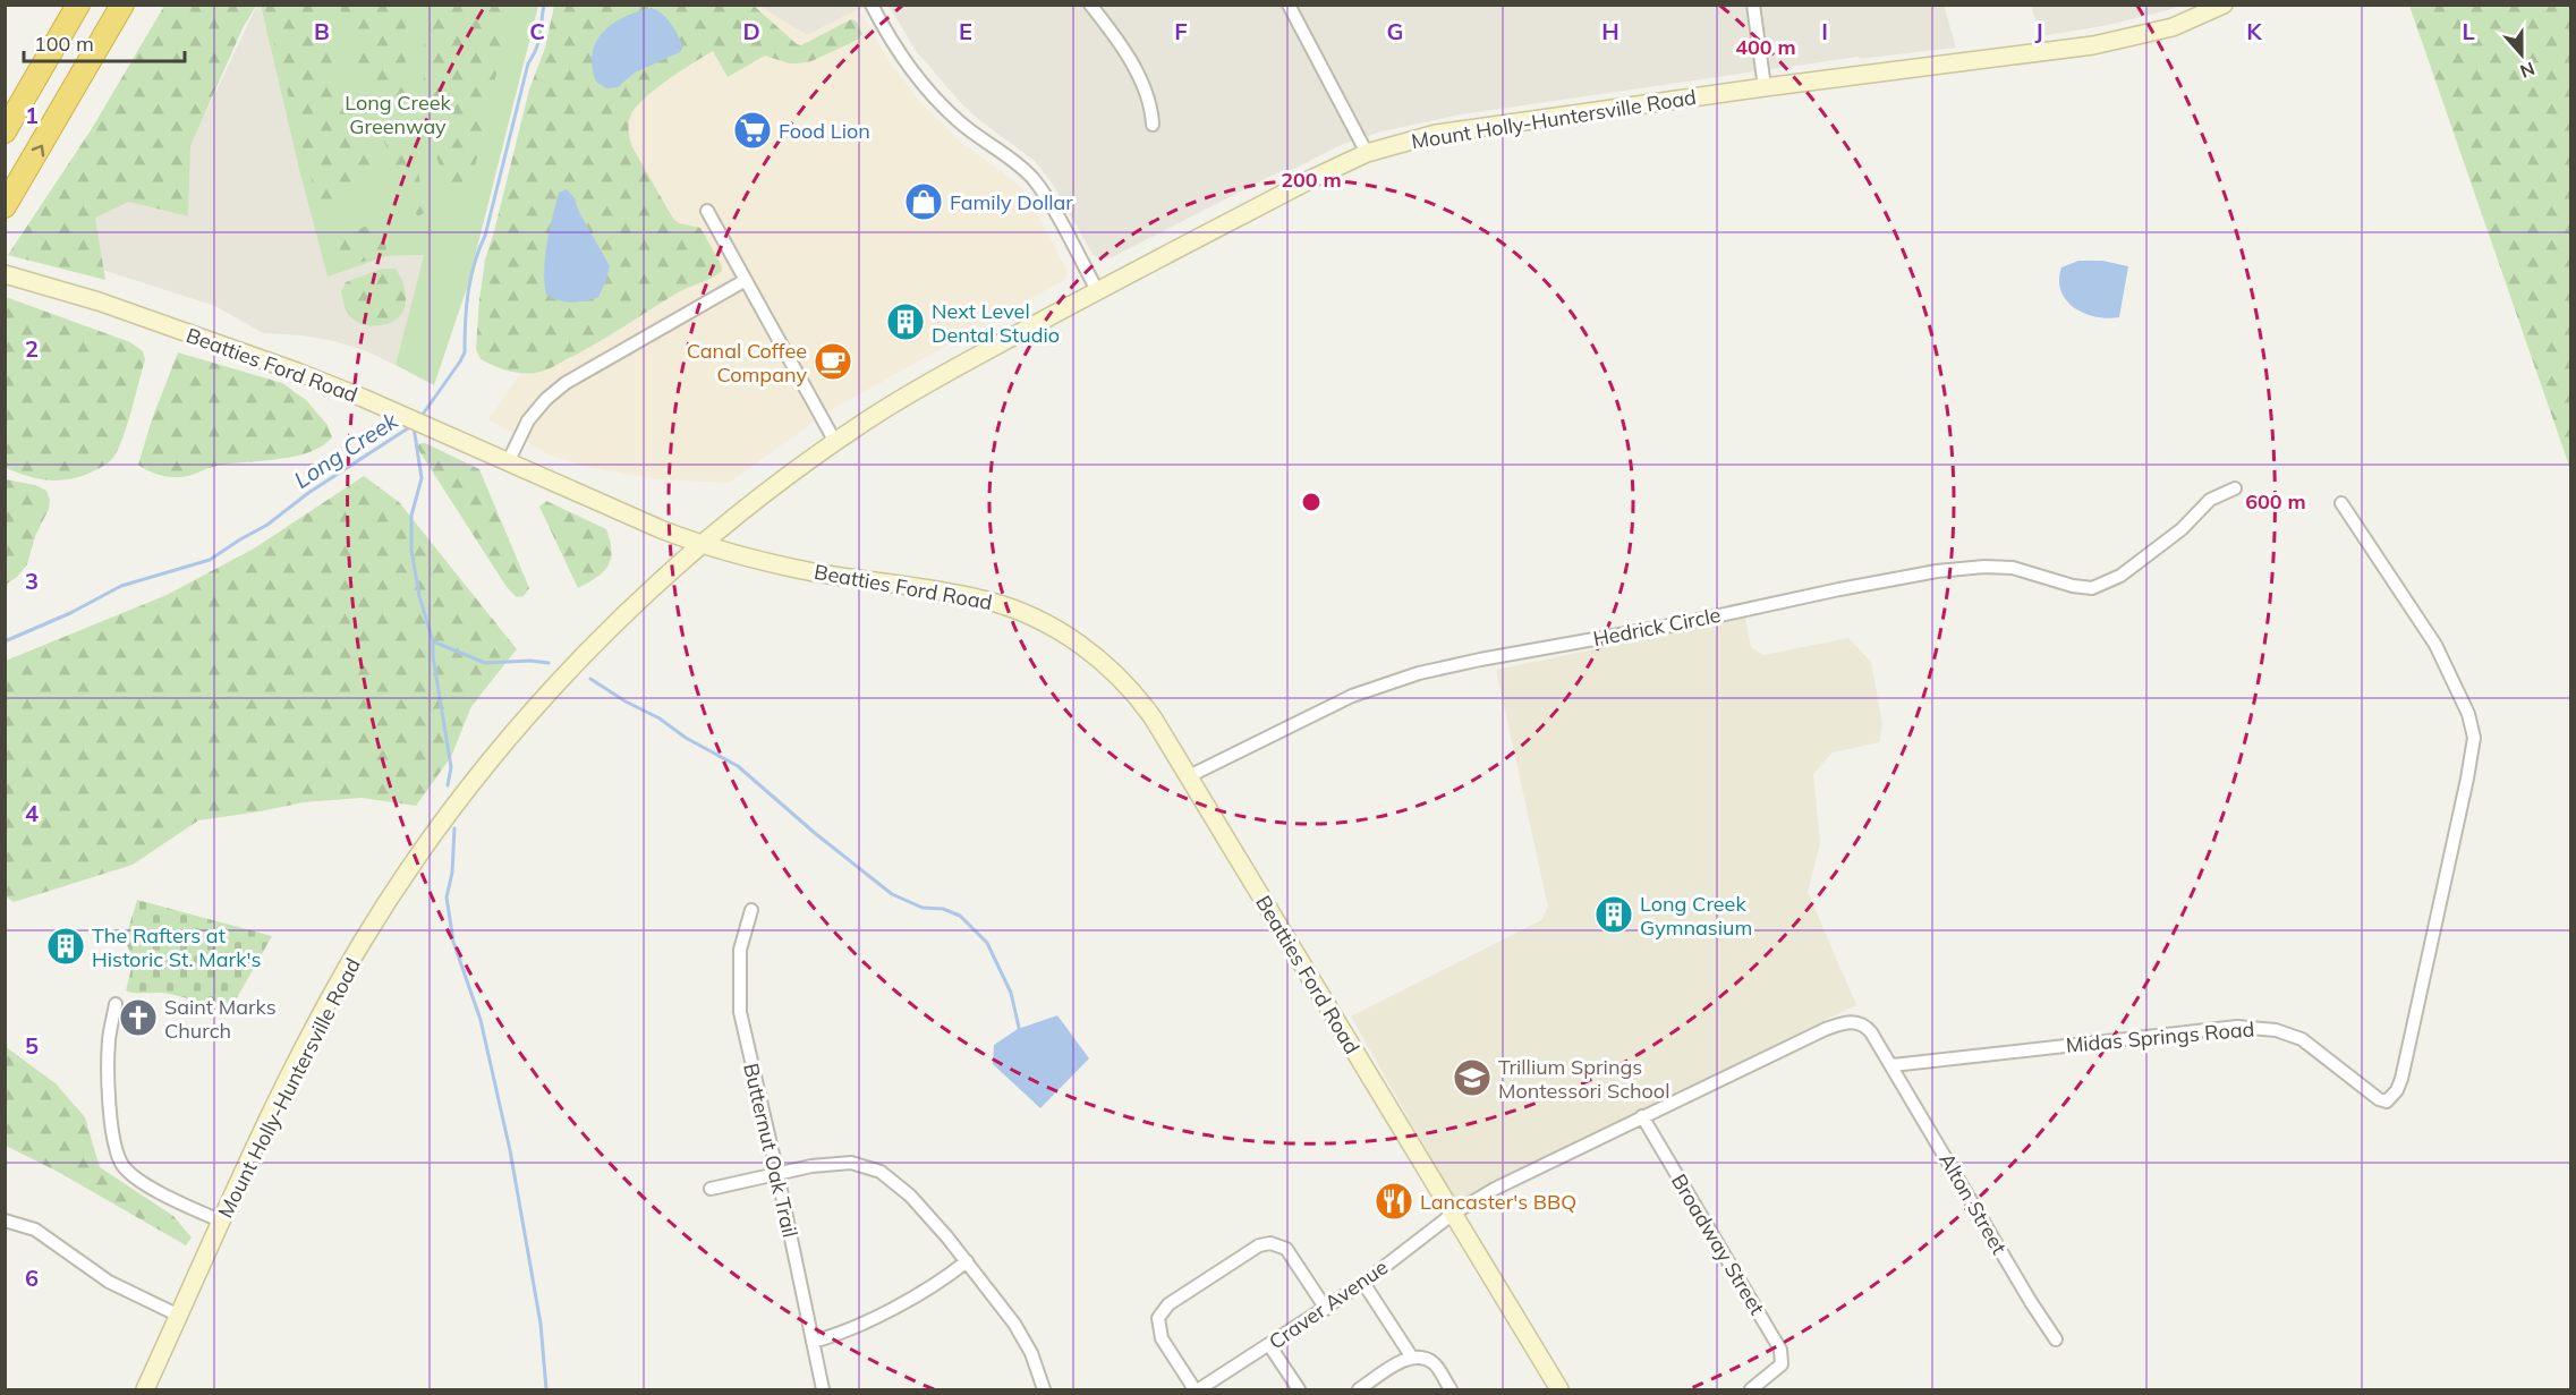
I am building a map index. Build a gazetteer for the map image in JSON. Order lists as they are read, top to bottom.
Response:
{
  "streets": {
    "main road": ["Mount Holly-Huntersville Road", "Beatties Ford Road"],
    "street": [
      "Hedrick Circle",
      "Midas Springs Road",
      "Butternut Oak Trail",
      "Alton Street",
      "Broadway Street",
      "Craver Avenue"
    ]
  },
  "crossings": [
    ["Mount Holly-Huntersville Road", "Beatties Ford Road"],
    ["Beatties Ford Road", "Hedrick Circle"],
    ["Beatties Ford Road", "Craver Avenue"],
    ["Midas Springs Road", "Alton Street"]
  ],
  "water": ["Long Creek"],
  "parks": ["Long Creek Greenway"],
  "places": {
    "supermarket": ["Food Lion"],
    "shop": ["Family Dollar"],
    "building": ["Next Level Dental Studio", "Long Creek Gymnasium", "The Rafters at Historic St. Mark's"],
    "cafe": ["Canal Coffee Company"],
    "church": ["Saint Marks Church"],
    "school or university": ["Trillium Springs Montessori School"],
    "restaurant": ["Lancaster's BBQ"]
  },
  "scale_bar": "100 m",
  "north": "bottom",
  "grid": {
    "columns": [
      "B",
      "C",
      "D",
      "E",
      "F",
      "G",
      "H",
      "I",
      "J",
      "K",
      "L"
    ],
    "rows": [
      "1",
      "2",
      "3",
      "4",
      "5",
      "6"
    ]
  },
  "rings": ["400 m", "200 m", "600 m"]
}
